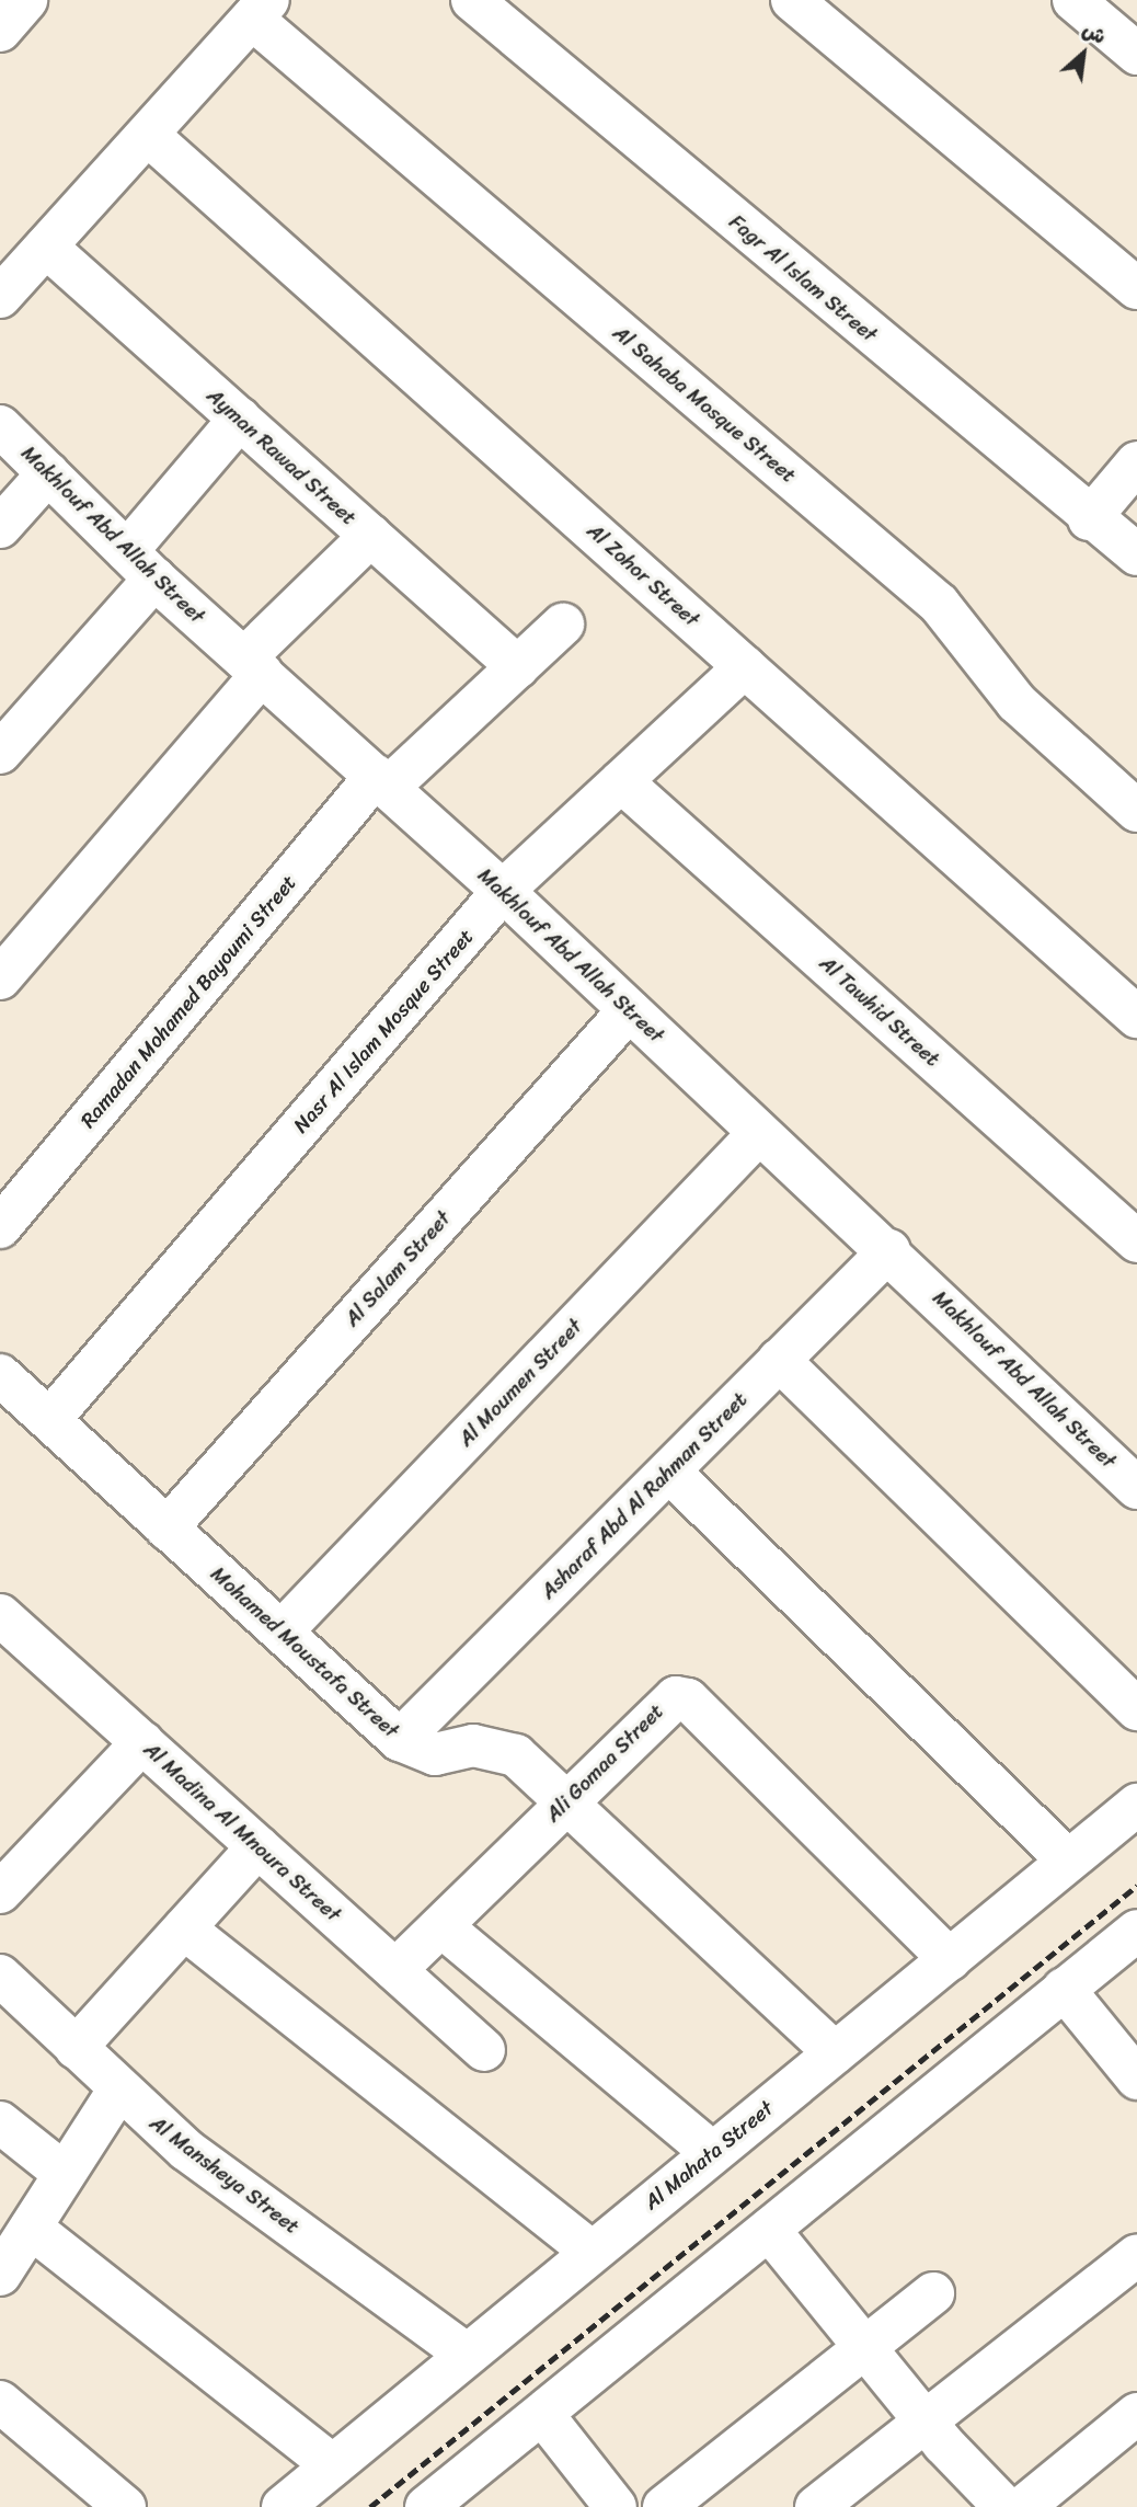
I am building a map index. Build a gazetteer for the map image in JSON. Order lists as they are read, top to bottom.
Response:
{
  "streets": {
    "street": [
      "Fagr Al Islam Street",
      "Al Sahaba Mosque Street",
      "Ayman Rawad Street",
      "Makhlouf Abd Allah Street",
      "Al Zohor Street",
      "Ramadan Mohamed Bayoumi Street",
      "Al Tawhid Street",
      "Nasr Al Islam Mosque Street",
      "Al Salam Street",
      "Al Moumen Street",
      "Asharaf Abd Al Rahman Street",
      "Mohamed Moustafa Street",
      "Ali Gomaa Street",
      "Al Madina Al Mnoura Street",
      "Al Mahata Street",
      "Al Mansheya Street"
    ]
  },
  "crossings": [
    ["Ayman Rawad Street", "Ramadan Mohamed Bayoumi Street"],
    ["Makhlouf Abd Allah Street", "Ramadan Mohamed Bayoumi Street"],
    ["Makhlouf Abd Allah Street", "Nasr Al Islam Mosque Street"],
    ["Makhlouf Abd Allah Street", "Al Salam Street"],
    ["Makhlouf Abd Allah Street", "Al Moumen Street"],
    ["Makhlouf Abd Allah Street", "Asharaf Abd Al Rahman Street"],
    ["Al Zohor Street", "Nasr Al Islam Mosque Street"],
    ["Al Tawhid Street", "Nasr Al Islam Mosque Street"],
    ["Nasr Al Islam Mosque Street", "Mohamed Moustafa Street"],
    ["Al Salam Street", "Mohamed Moustafa Street"],
    ["Al Moumen Street", "Mohamed Moustafa Street"],
    ["Asharaf Abd Al Rahman Street", "Mohamed Moustafa Street"],
    ["Mohamed Moustafa Street", "Ali Gomaa Street"],
    ["Mohamed Moustafa Street", "Al Mahata Street"],
    ["Ali Gomaa Street", "Al Madina Al Mnoura Street"],
    ["Ali Gomaa Street", "Al Mahata Street"],
    ["Al Mahata Street", "Al Mansheya Street"]
  ],
  "north": "top right"
}
